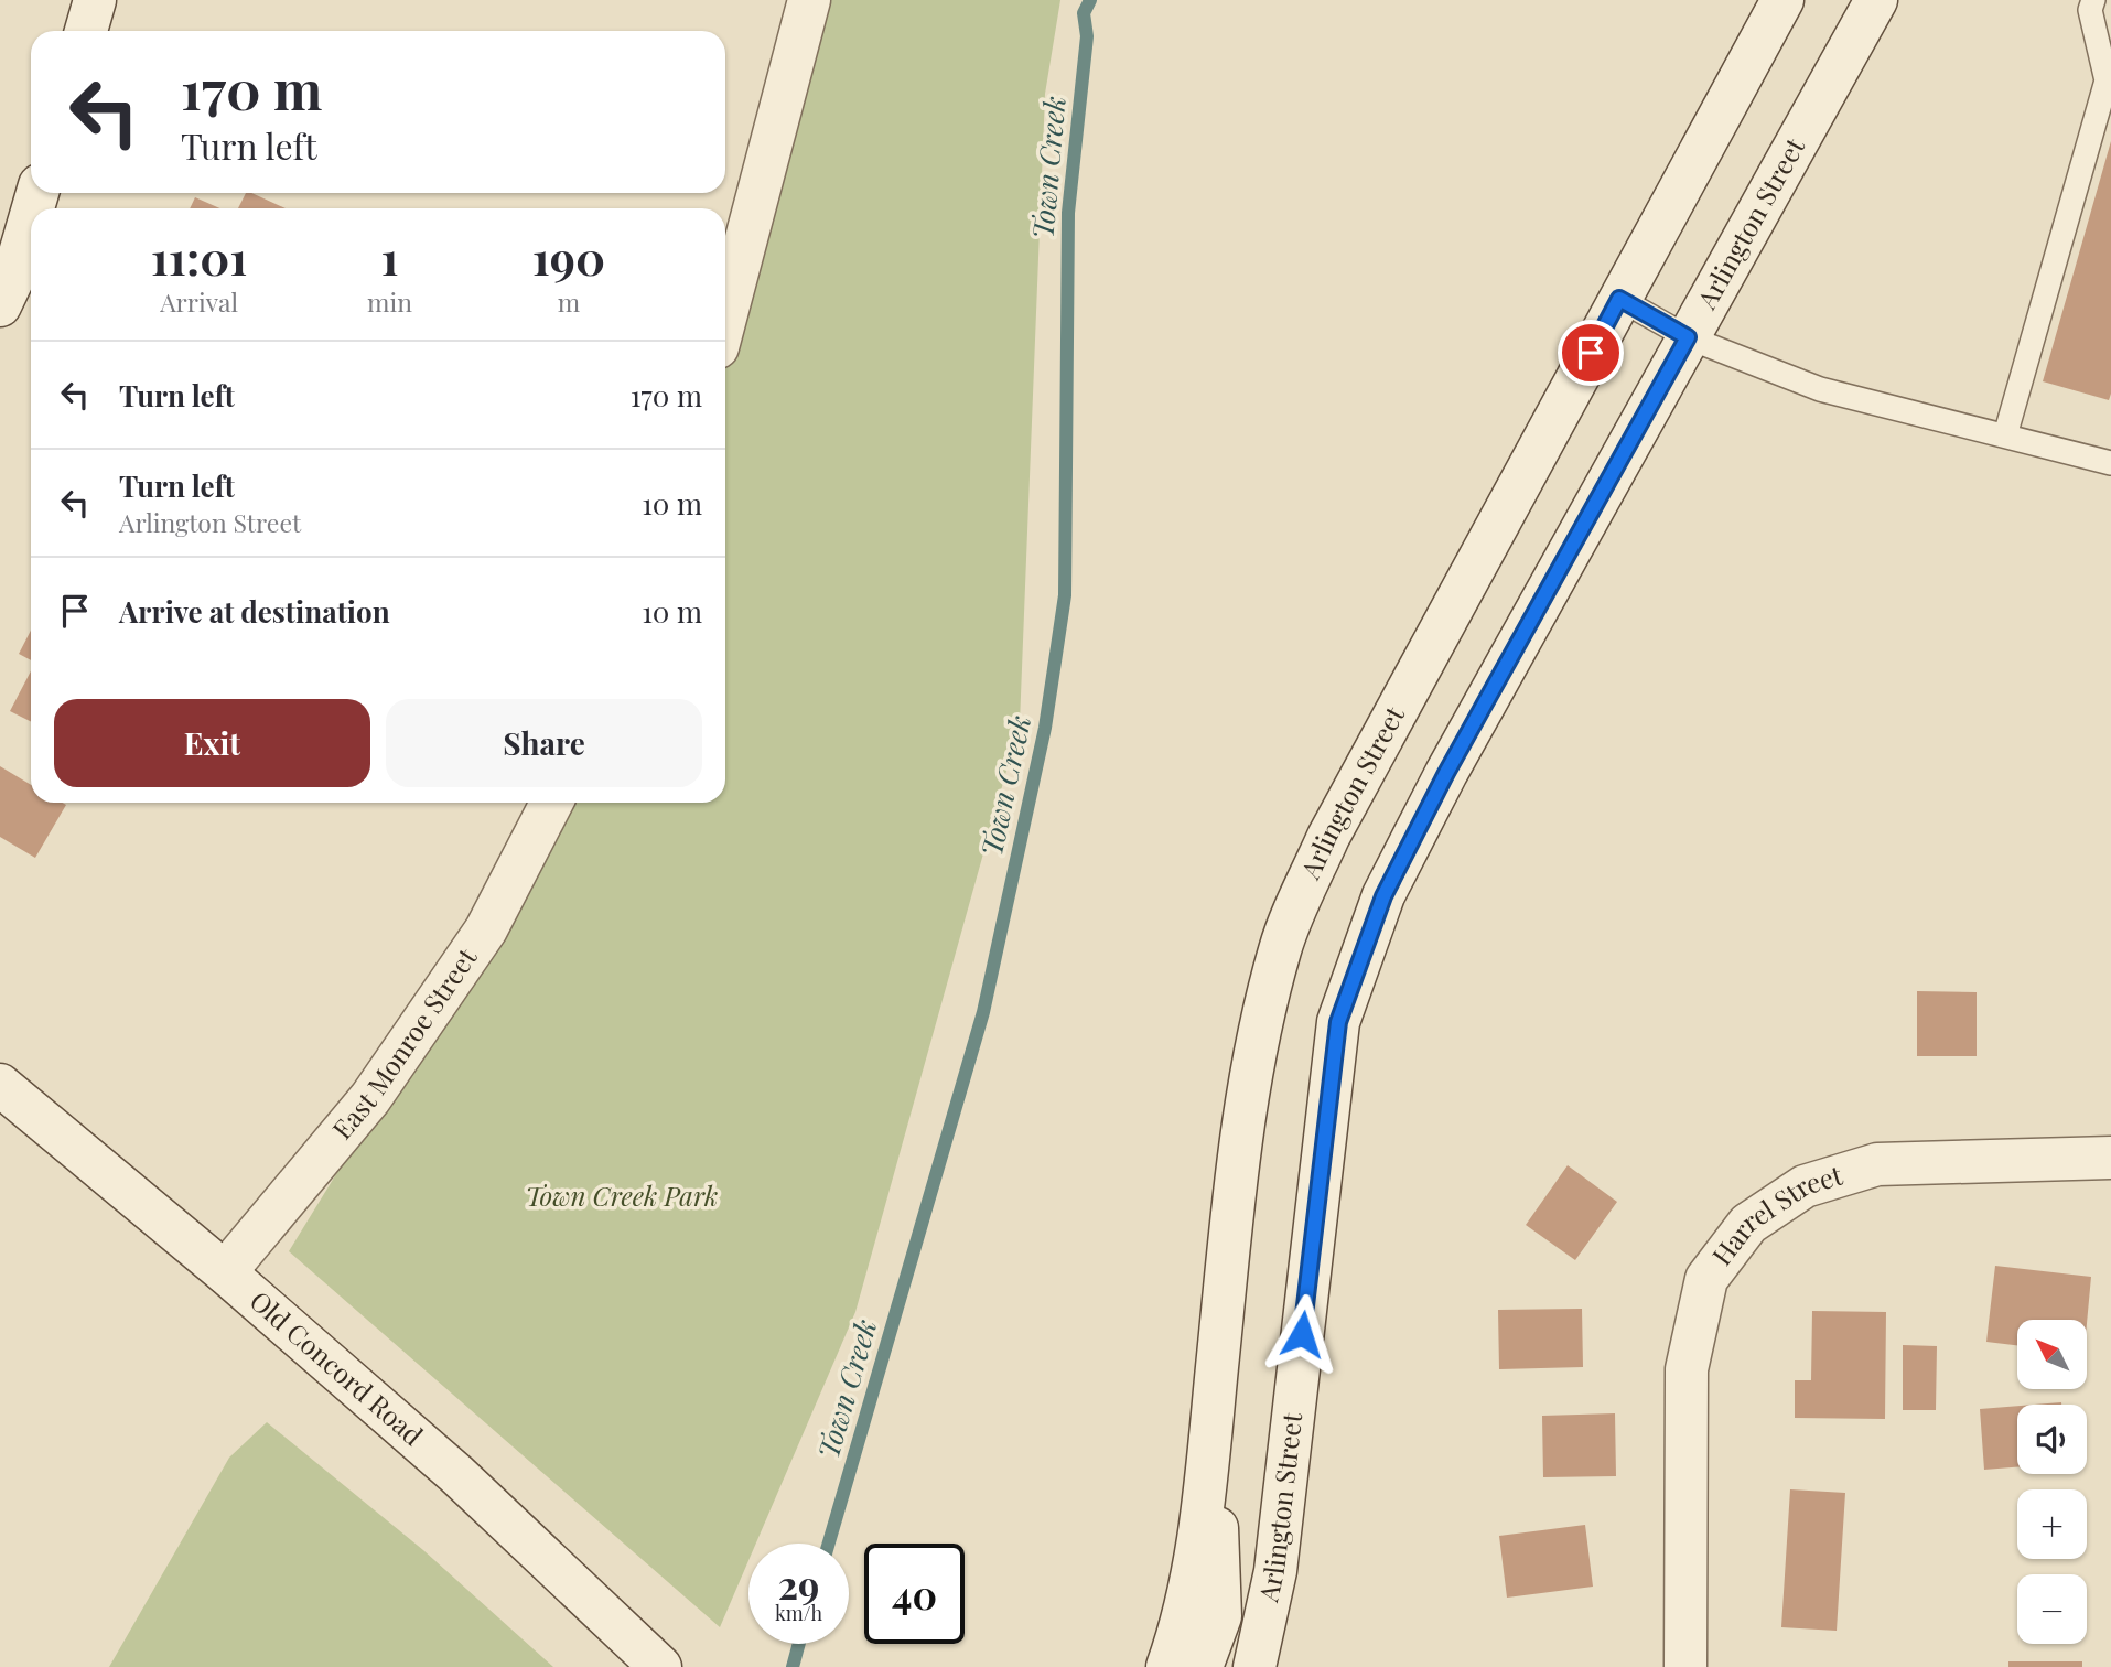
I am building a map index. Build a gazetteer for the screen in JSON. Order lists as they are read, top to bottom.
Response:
{
  "streets": {
    "street": [
      "Arlington Street",
      "East Monroe Street",
      "Harrel Street",
      "Old Concord Road"
    ]
  },
  "crossings": [
    ["East Monroe Street", "Old Concord Road"]
  ],
  "water": ["Town Creek"],
  "parks": ["Town Creek Park"],
  "north": "top left",
  "page": {
    "turn": ["170 m", "Turn left"],
    "eta": [
      "11:01",
      "Arrival",
      "1",
      "min",
      "190",
      "m"
    ],
    "list": [
      {
        "name": "Turn left",
        "value": "170 m"
      },
      {
        "name": "Turn left",
        "note": "Arlington Street",
        "value": "10 m"
      },
      {
        "name": "Arrive at destination",
        "value": "10 m"
      }
    ],
    "buttons": ["Exit", "Share"],
    "map_buttons": ["+", "−"],
    "speed": "29 km/h",
    "limit": "40"
  }
}
